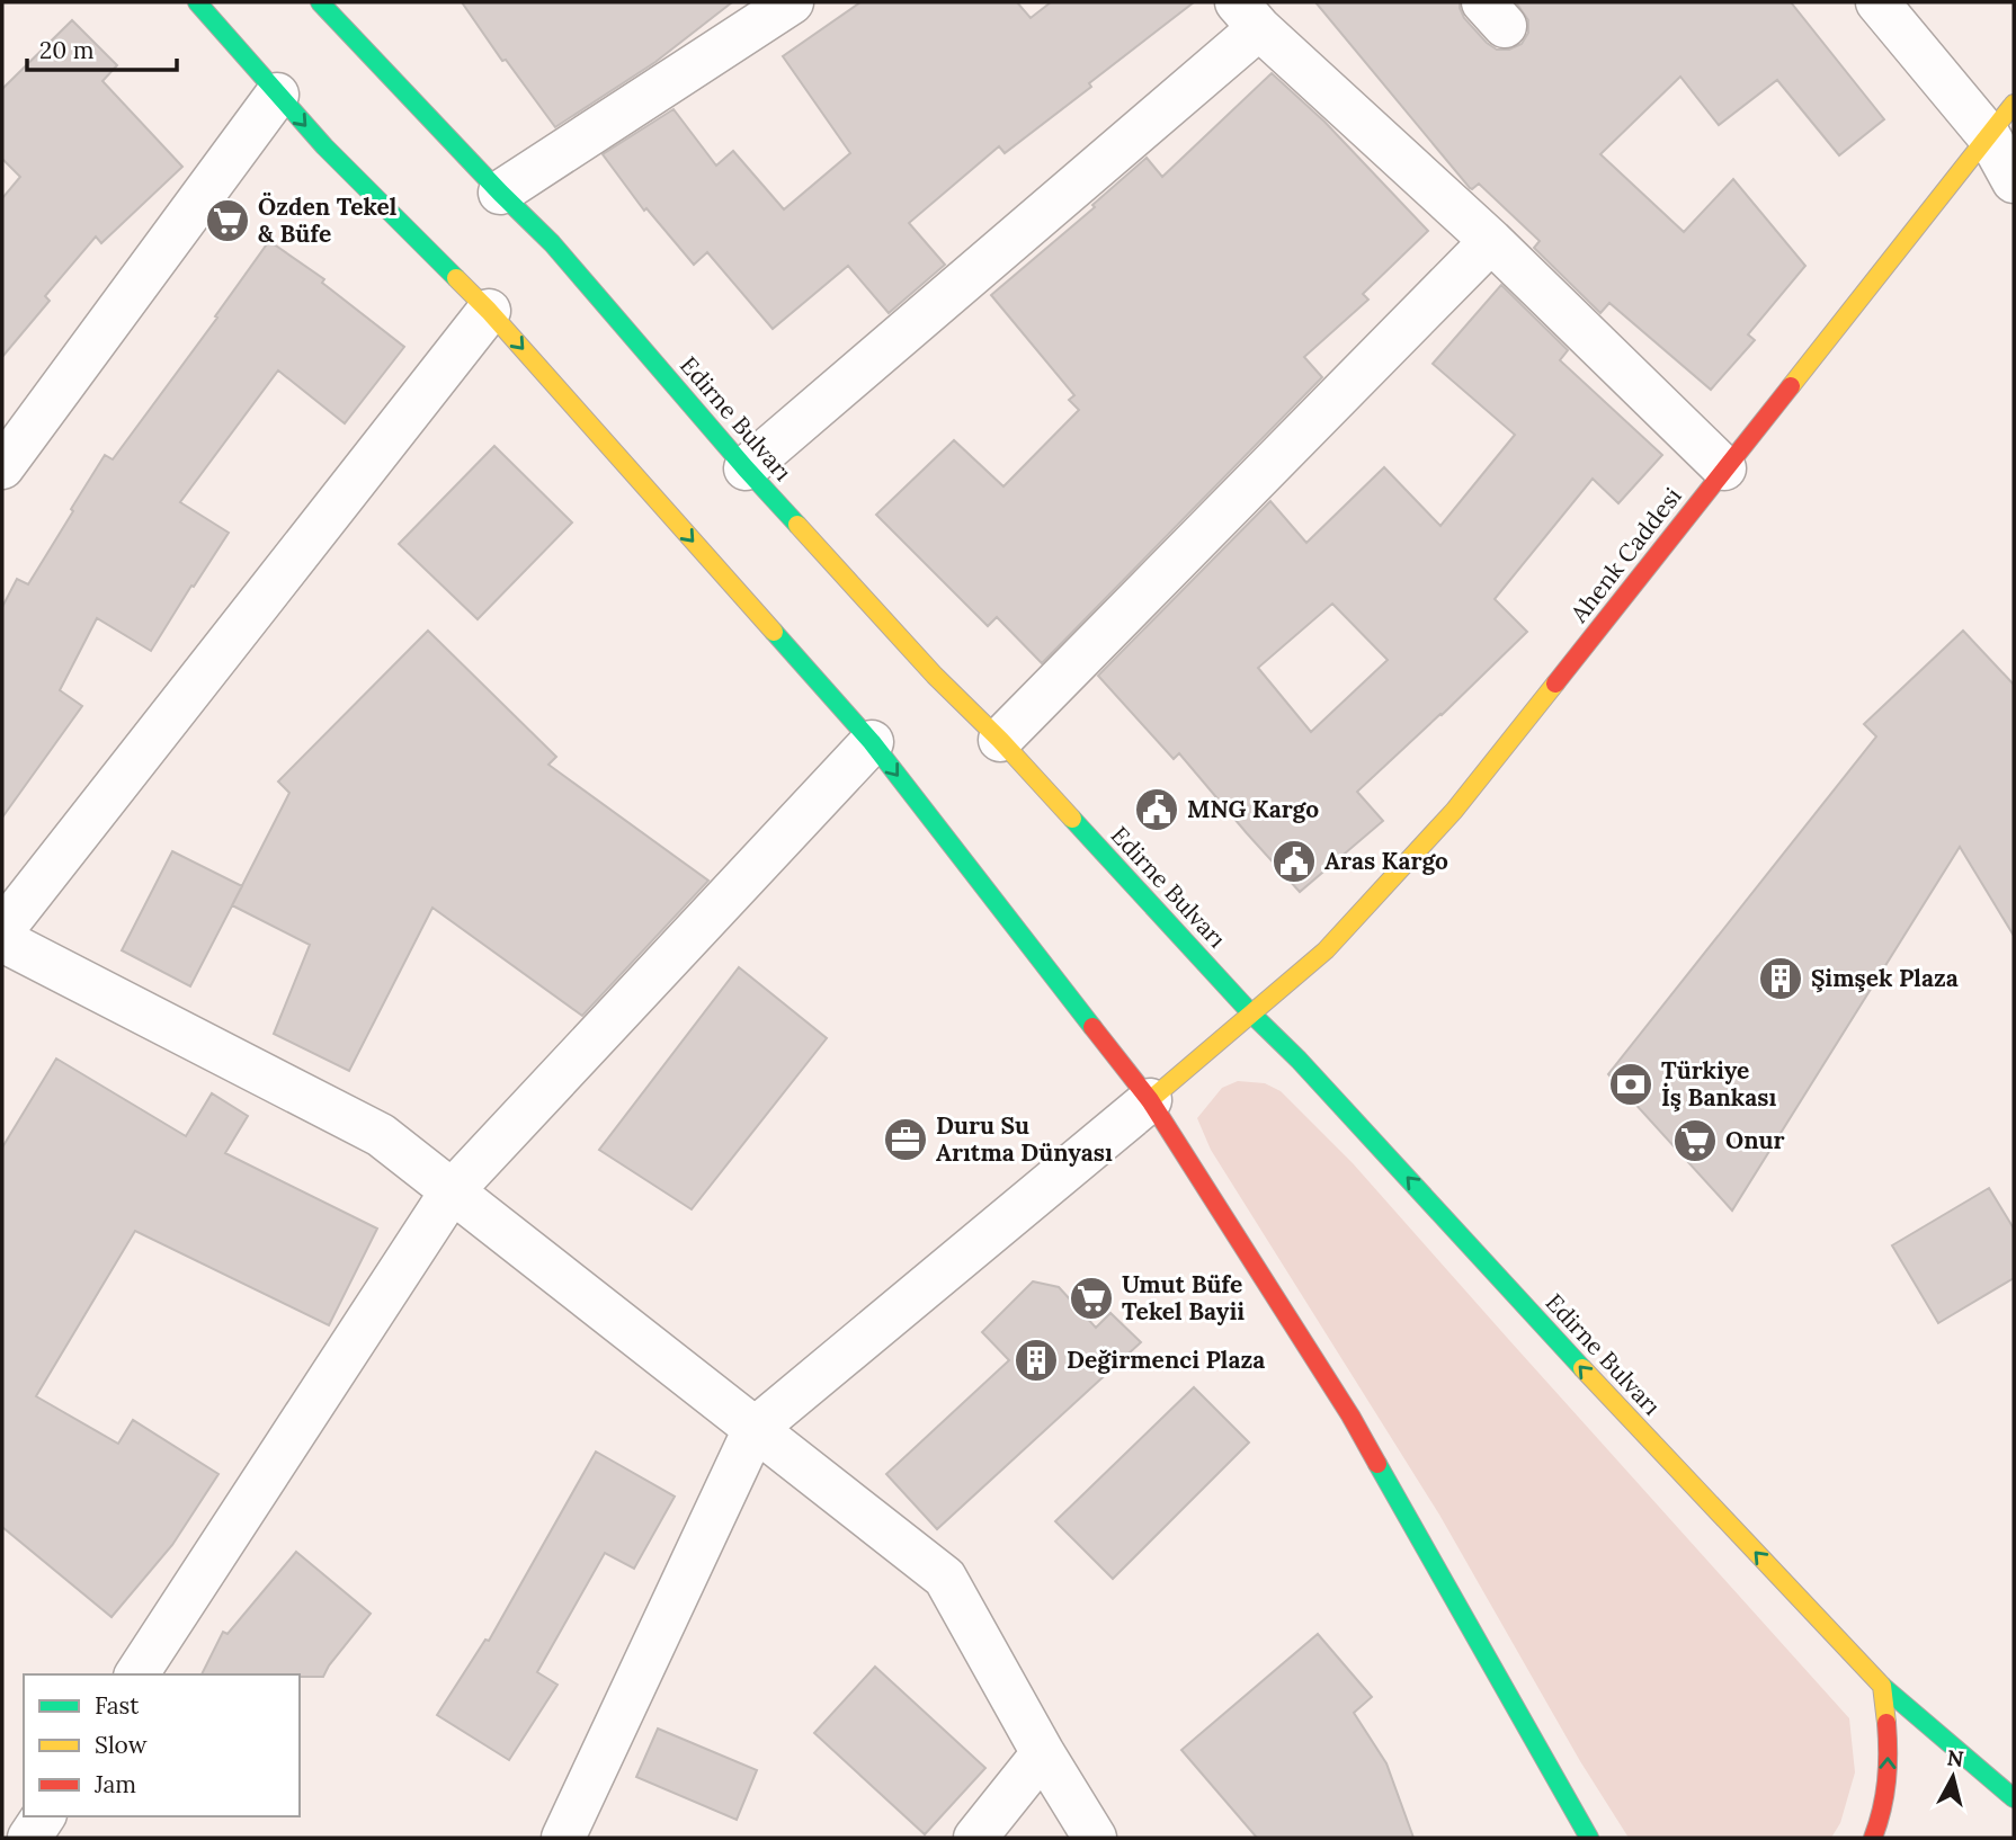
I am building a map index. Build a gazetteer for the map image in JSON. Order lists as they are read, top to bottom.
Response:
{
  "streets": {
    "main road": ["Edirne Bulvarı", "Ahenk Caddesi"]
  },
  "crossings": [
    ["Edirne Bulvarı", "Ahenk Caddesi"]
  ],
  "one_way": ["Edirne Bulvarı"],
  "places": {
    "supermarket": ["Özden Tekel & Büfe", "Onur", "Umut Büfe Tekel Bayii"],
    "public building": ["MNG Kargo", "Aras Kargo"],
    "building": ["Şimşek Plaza", "Değirmenci Plaza"],
    "bank": ["Türkiye İş Bankası"],
    "office": ["Duru Su Arıtma Dünyası"]
  },
  "legend": ["Fast", "Slow", "Jam"],
  "scale_bar": "20 m",
  "north": "top"
}
